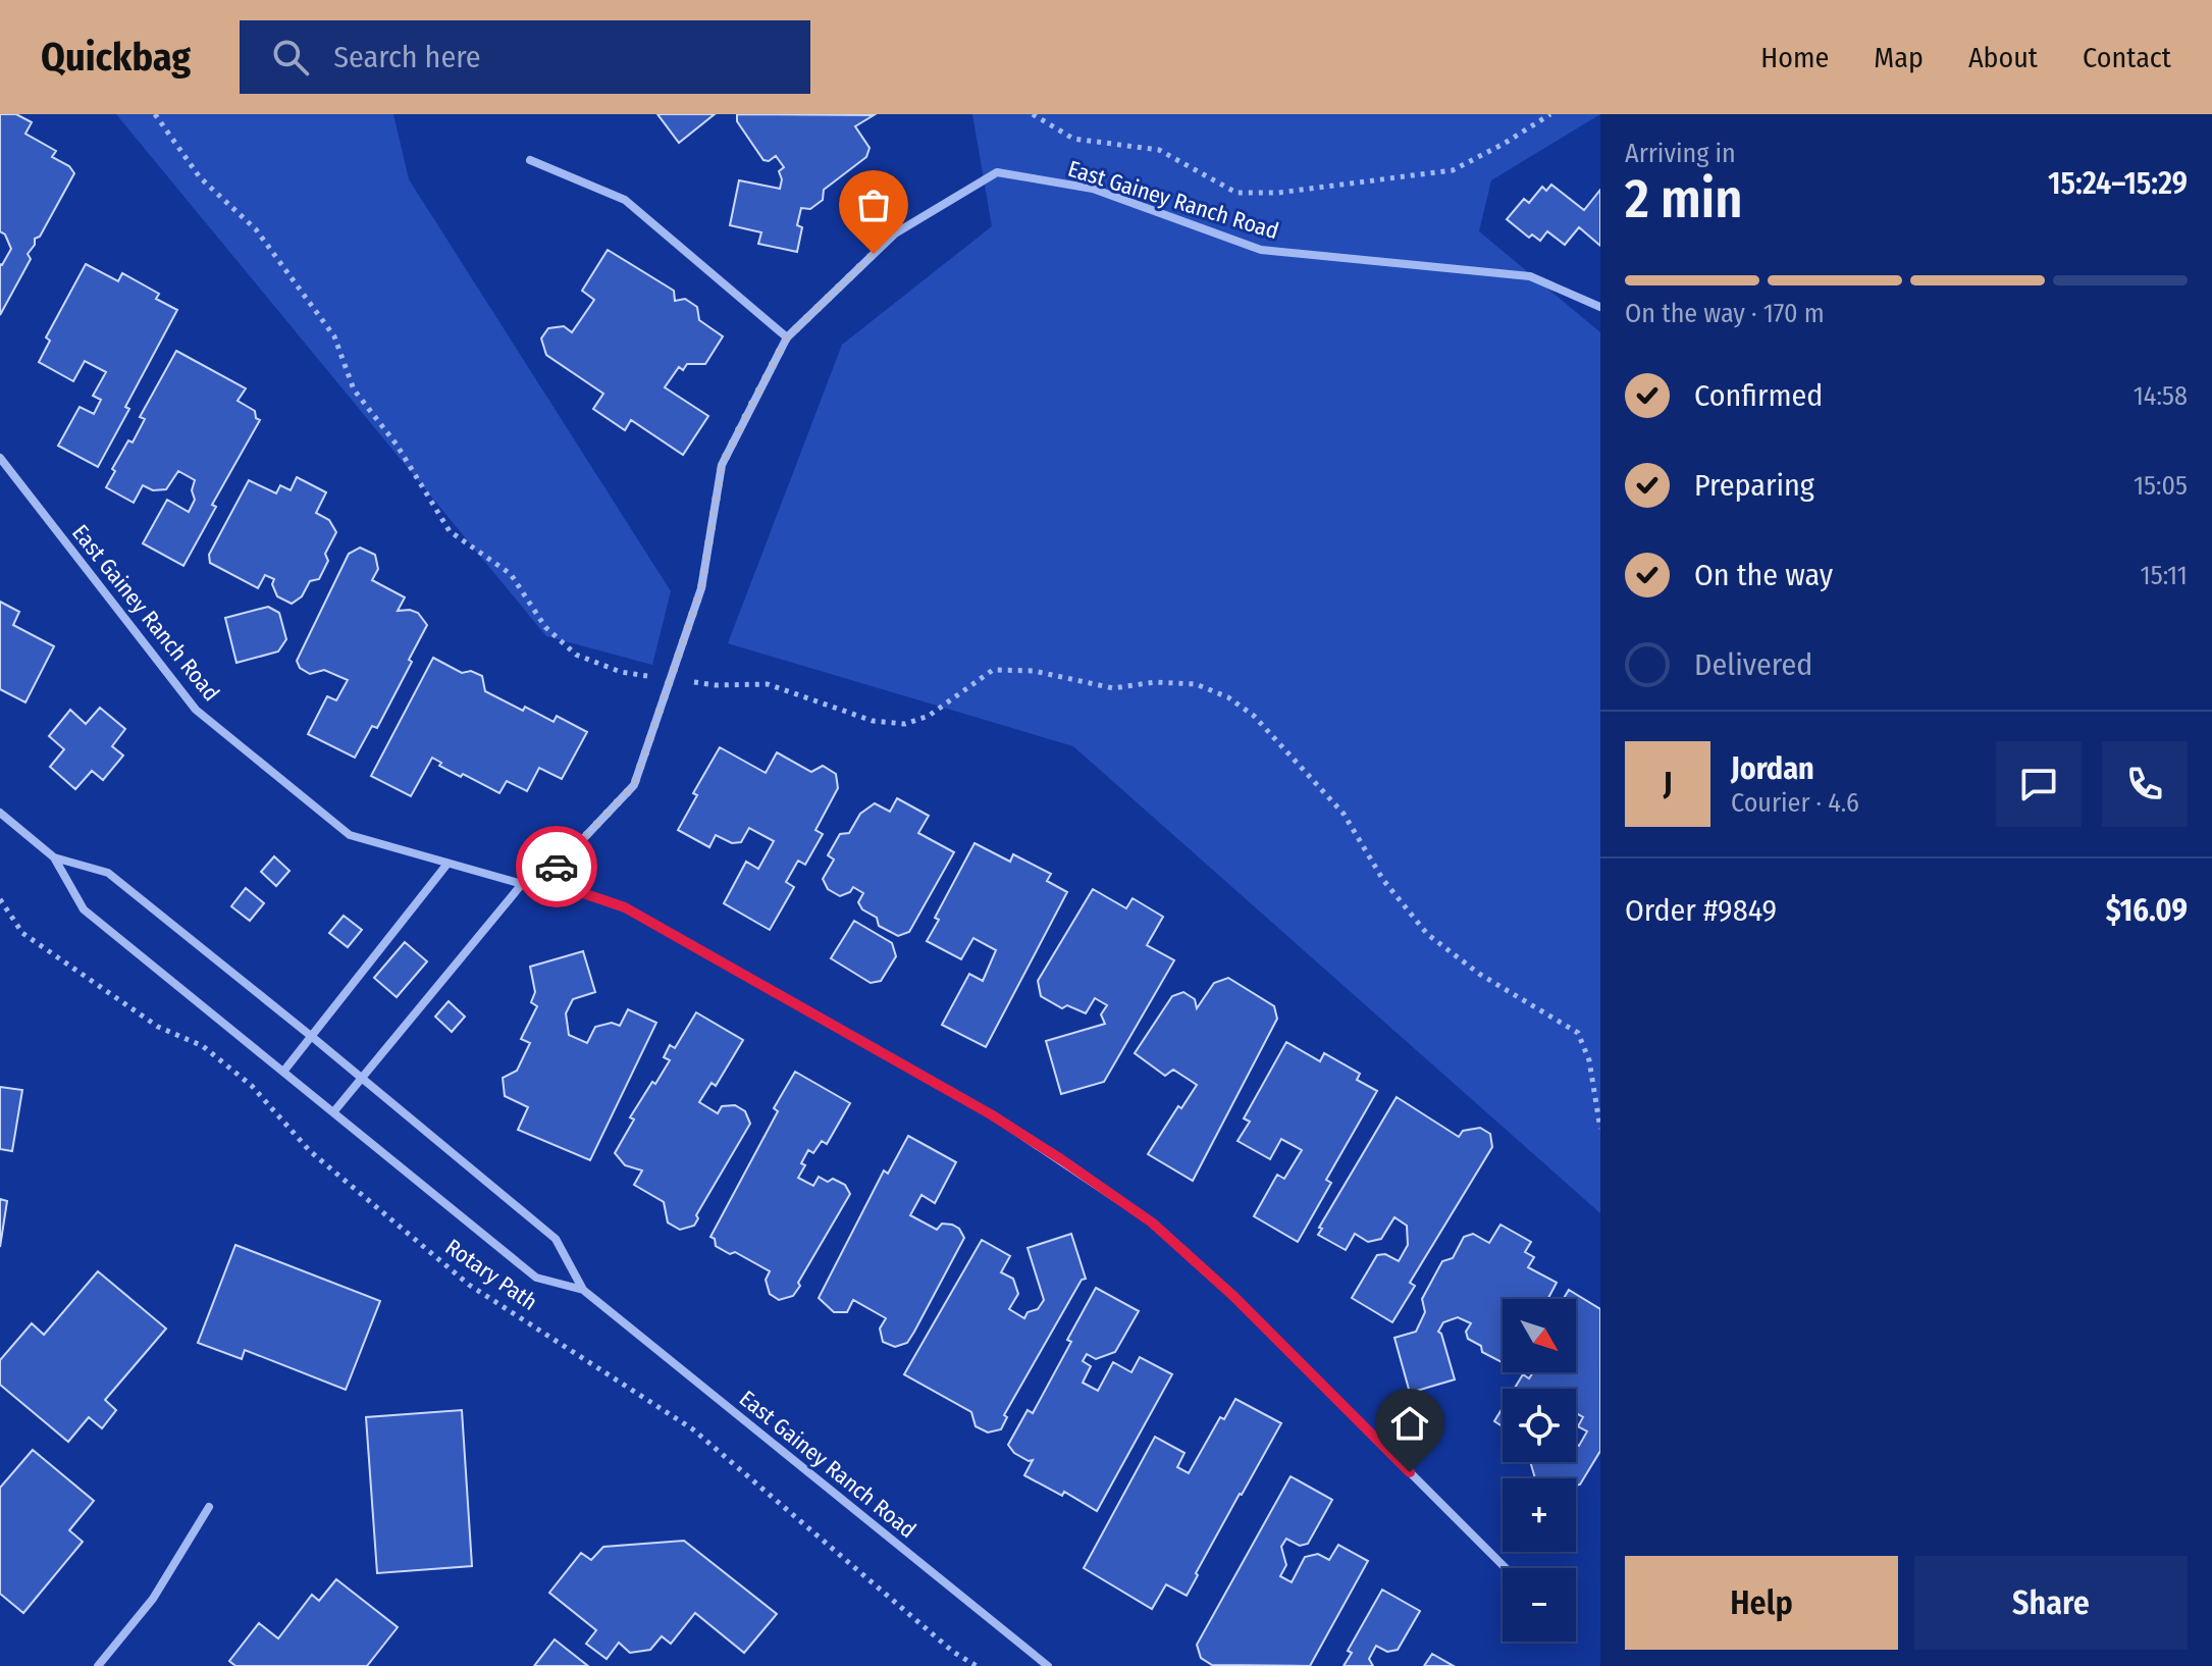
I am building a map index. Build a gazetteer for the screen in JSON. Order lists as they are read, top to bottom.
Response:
{
  "streets": {
    "street": ["East Gainey Ranch Road"],
    "path": ["Rotary Path"]
  },
  "north": "bottom right",
  "page": {
    "header": "Quickbag",
    "search": "Search here",
    "nav": [
      "Home",
      "Map",
      "About",
      "Contact"
    ],
    "heading": ["2 min", "Arriving in", "15:24–15:29"],
    "panel": [
      "Jordan",
      "Courier · 4.6",
      "Order #9849",
      "$16.09"
    ],
    "bar": "On the way · 170 m",
    "list": [
      ["Confirmed", "14:58"],
      ["Preparing", "15:05"],
      ["On the way", "15:11"],
      "Delivered"
    ],
    "round": "J",
    "map_buttons": ["+", "−"],
    "buttons": ["Help", "Share"]
  }
}
